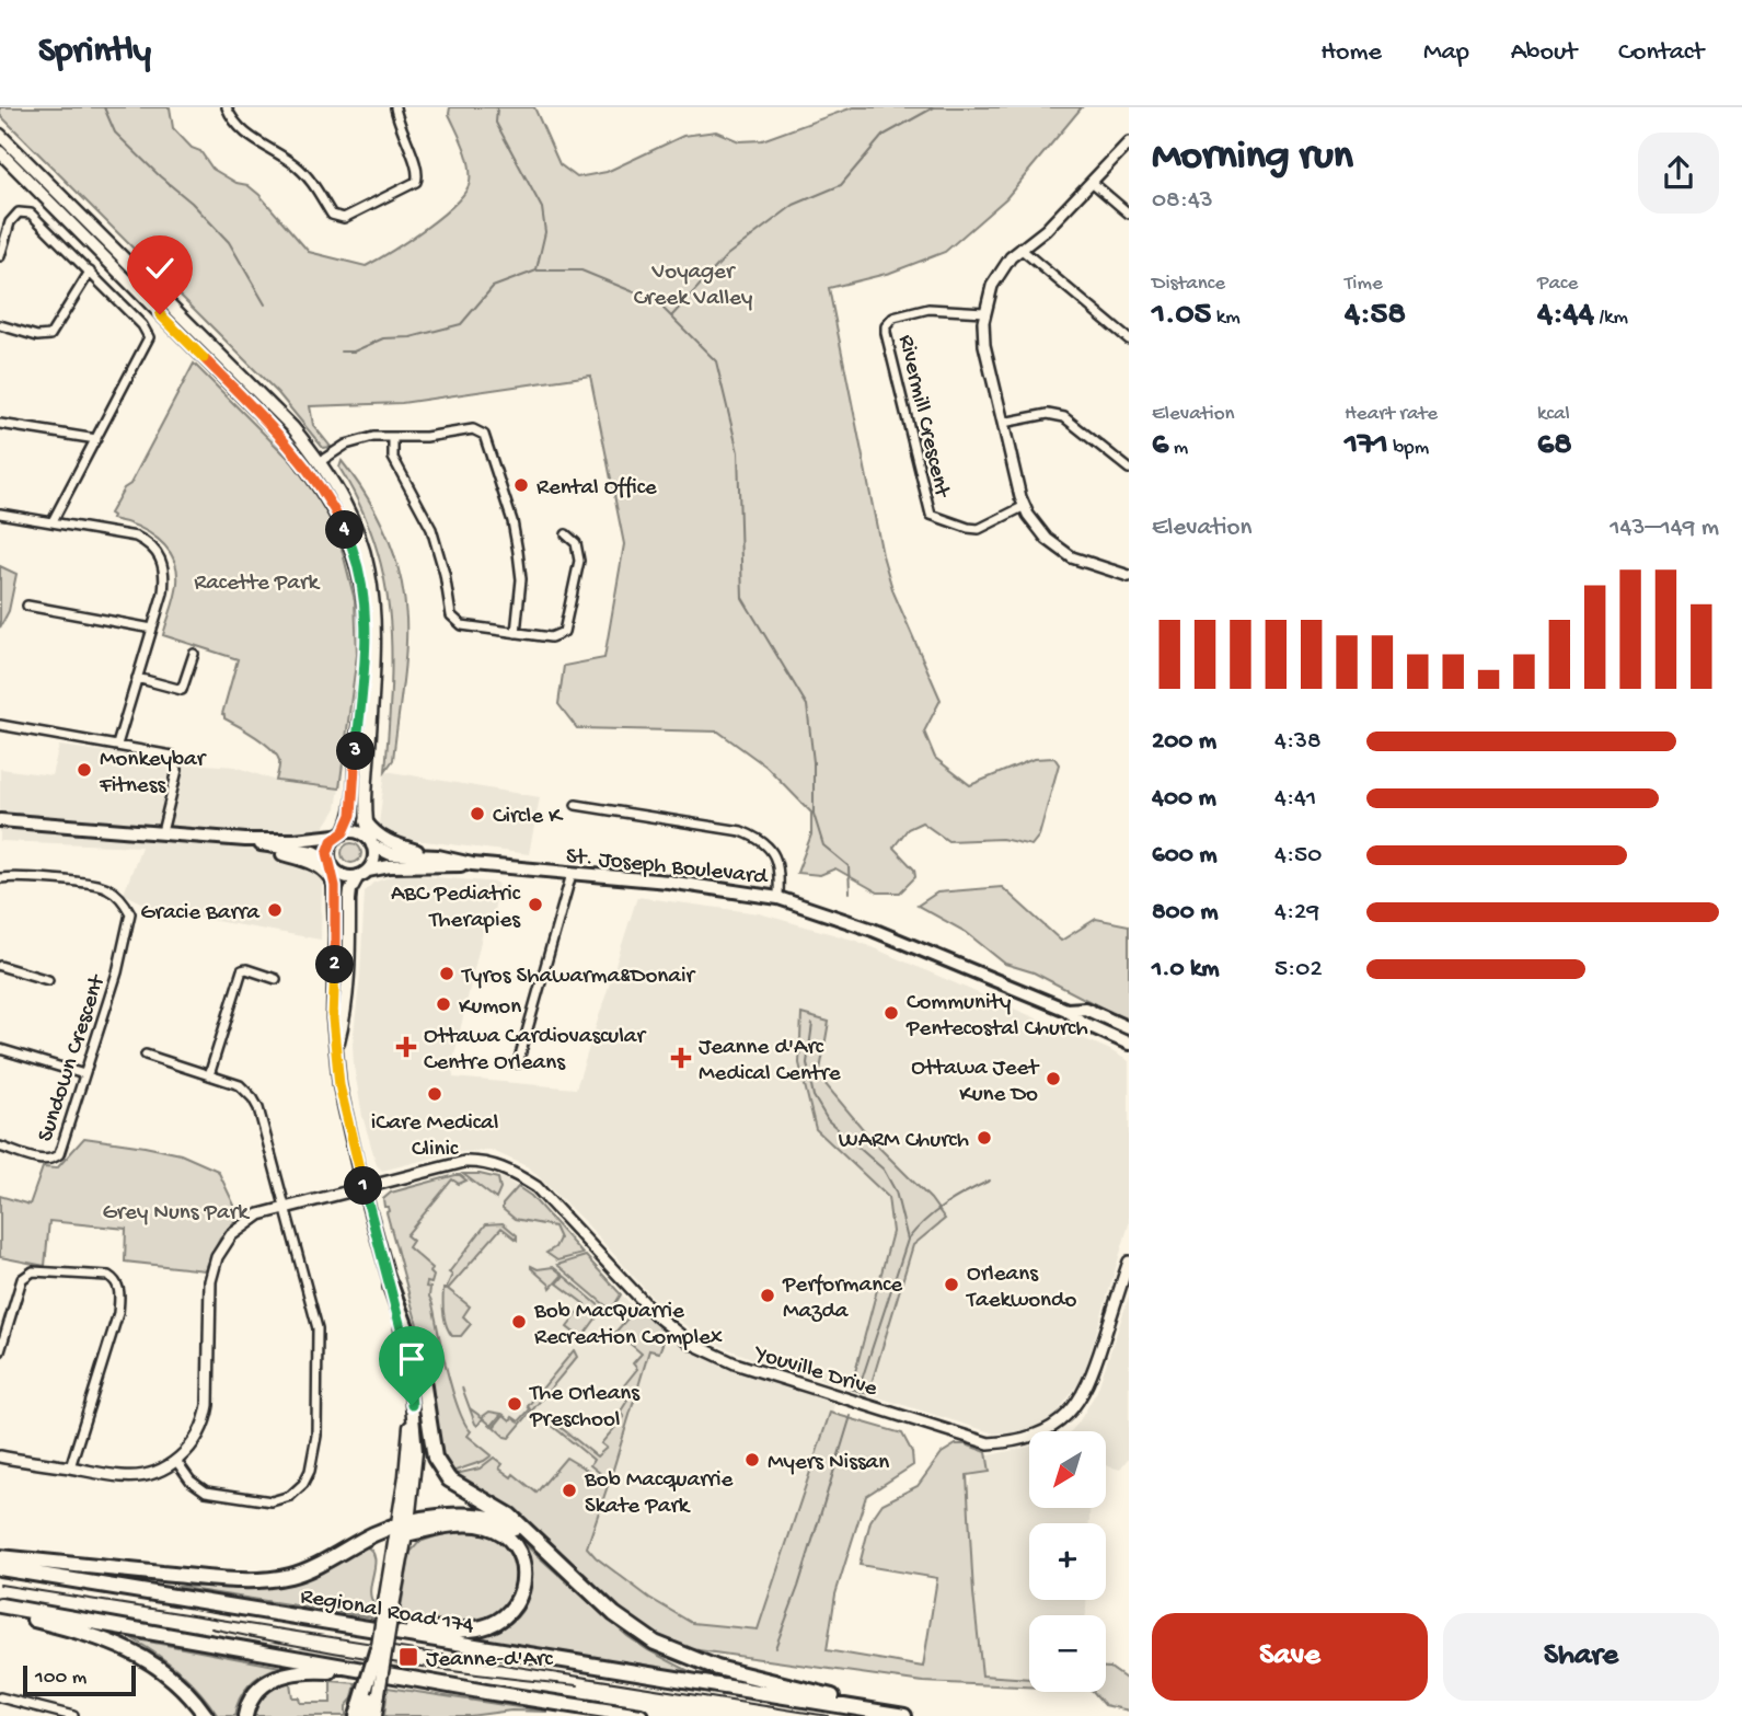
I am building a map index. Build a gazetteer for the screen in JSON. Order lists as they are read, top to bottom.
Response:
{
  "streets": {
    "highway": ["Regional Road 174"],
    "main road": ["St. Joseph Boulevard"],
    "street": ["Rivermill Crescent", "Sundown Crescent", "Youville Drive"]
  },
  "parks": ["Voyager Creek Valley", "Racette Park", "Grey Nuns Park"],
  "places": {
    "other": [
      "Rental Office",
      "Monkeybar Fitness",
      "Circle K",
      "ABC Pediatric Therapies",
      "Gracie Barra",
      "Tyros Shawarma&Donair",
      "Kumon",
      "Community Pentecostal Church",
      "Ottawa Jeet Kune Do",
      "iCare Medical Clinic",
      "WARM Church",
      "Orleans Taekwondo",
      "Performance Mazda",
      "Bob MacQuarrie Recreation Complex",
      "The Orleans Preschool",
      "Myers Nissan",
      "Bob Macquarrie Skate Park"
    ],
    "health": ["Ottawa Cardiovascular Centre Orleans", "Jeanne d'Arc Medical Centre"],
    "transit": ["Jeanne-d'Arc"]
  },
  "scale_bar": "100 m",
  "north": "bottom left",
  "page": {
    "header": "Sprintly",
    "nav": [
      "Home",
      "Map",
      "About",
      "Contact"
    ],
    "heading": ["Morning run", "08:43"],
    "stats": [
      ["Distance", "1.05 km"],
      ["Time", "4:58"],
      ["Pace", "4:44 /km"],
      ["Elevation", "6 m"],
      ["Heart rate", "171 bpm"],
      ["kcal", "68"]
    ],
    "chart": ["Elevation", "143–149 m"],
    "pins": [
      "4",
      "3",
      "2",
      "1"
    ],
    "list": [
      {
        "name": "200 m",
        "note": "4:38"
      },
      {
        "name": "400 m",
        "note": "4:41"
      },
      {
        "name": "600 m",
        "note": "4:50"
      },
      {
        "name": "800 m",
        "note": "4:29"
      },
      {
        "name": "1.0 km",
        "note": "5:02"
      }
    ],
    "map_buttons": ["+", "−"],
    "buttons": ["Save", "Share"],
    "scale": "100 m"
  }
}
